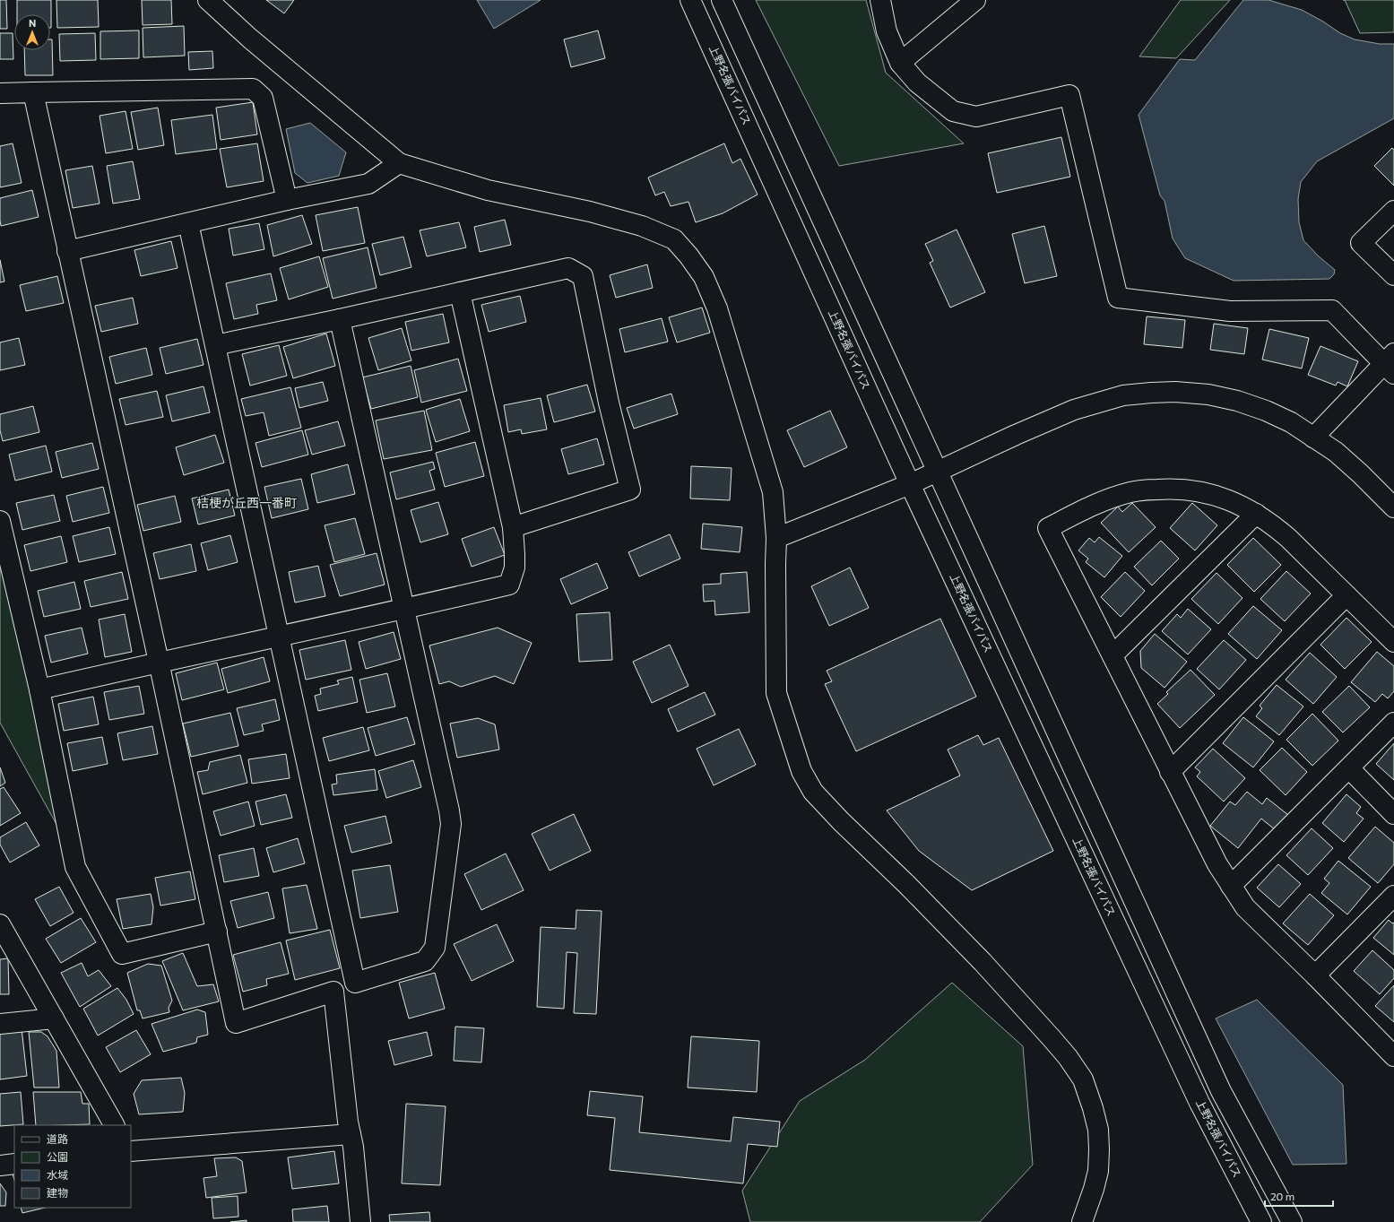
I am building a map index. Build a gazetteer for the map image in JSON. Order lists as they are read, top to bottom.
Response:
{
  "streets": {
    "main road": ["上野名張バイパス"]
  },
  "districts": ["桔梗が丘西一番町"],
  "legend": [
    "道路",
    "公園",
    "水域",
    "建物"
  ],
  "scale_bar": "20 m",
  "north": "top"
}
